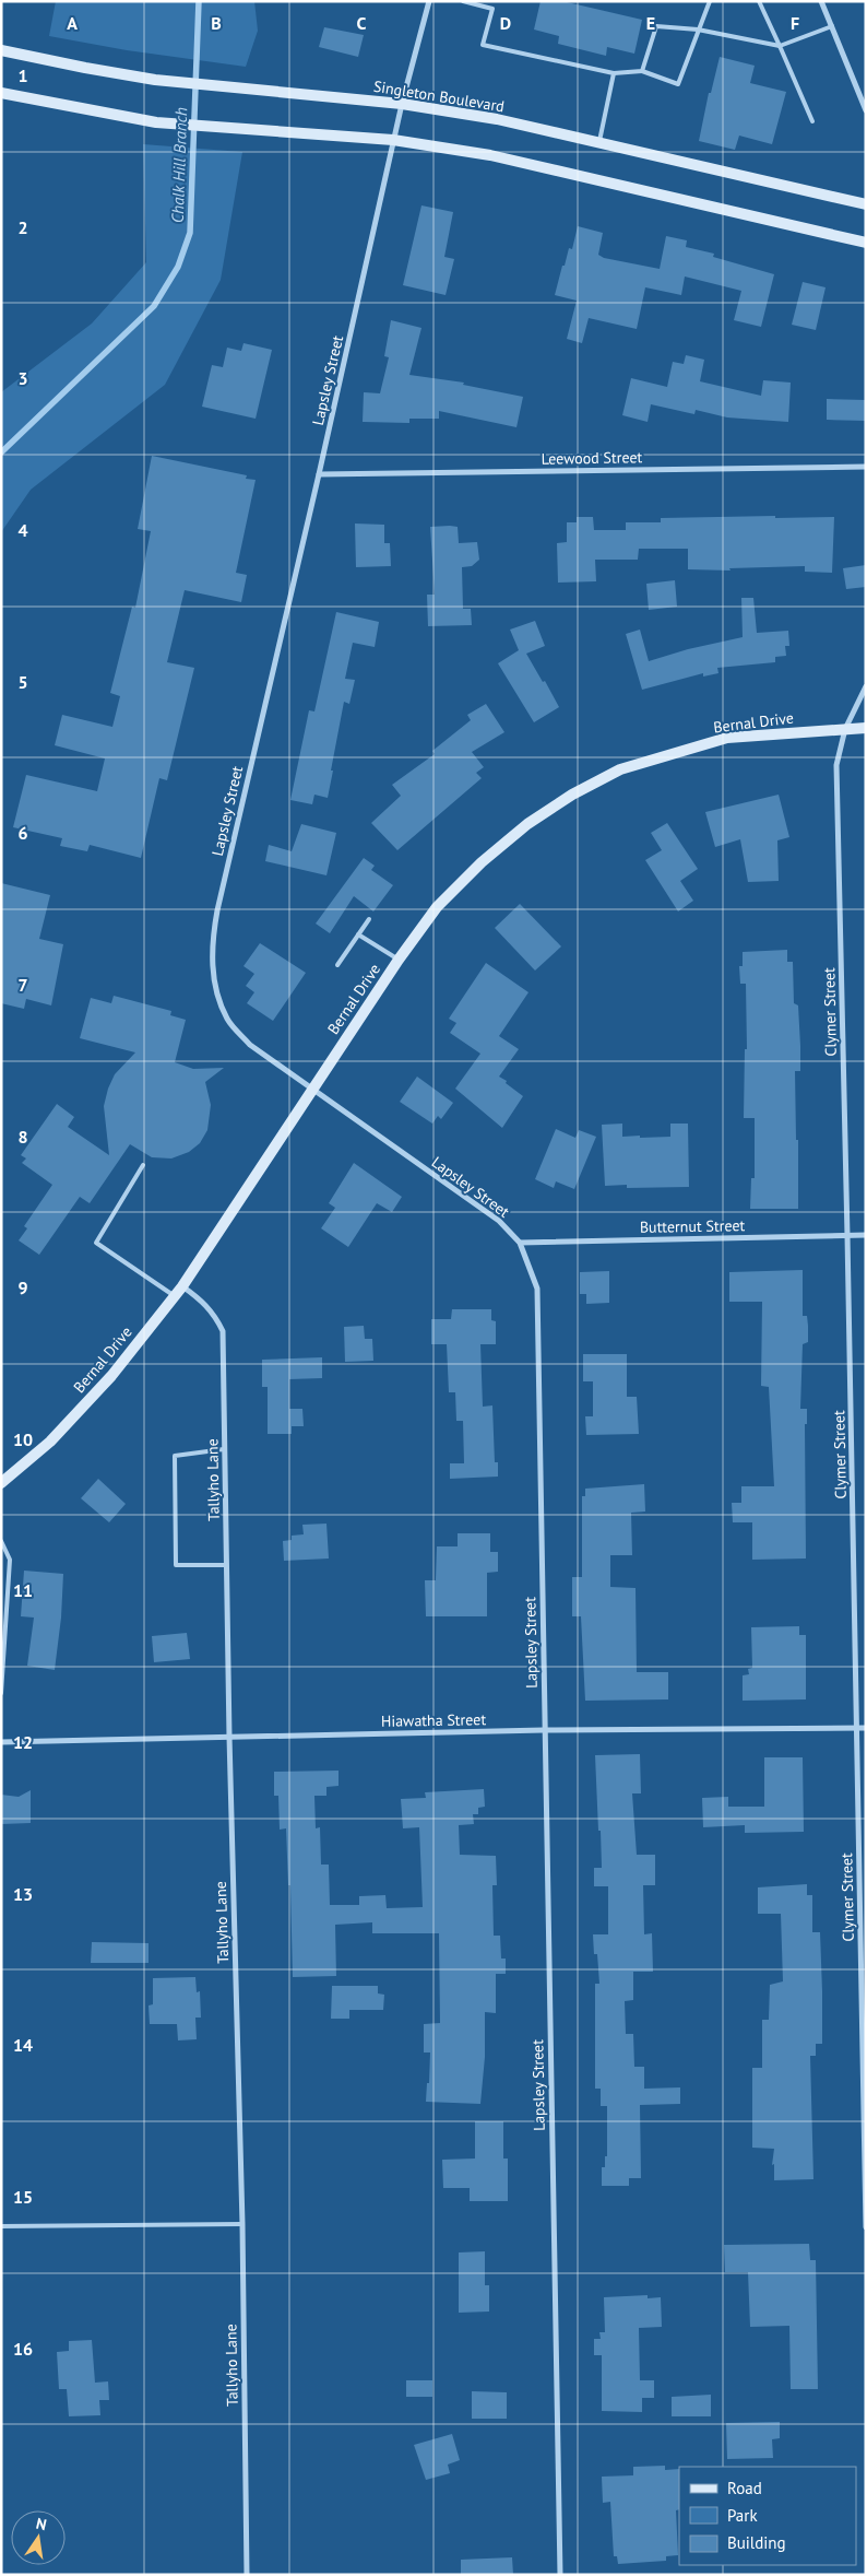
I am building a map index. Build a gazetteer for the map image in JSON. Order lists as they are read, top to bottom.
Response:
{
  "streets": {
    "main road": ["Singleton Boulevard", "Bernal Drive"],
    "street": [
      "Lapsley Street",
      "Leewood Street",
      "Clymer Street",
      "Butternut Street",
      "Tallyho Lane",
      "Hiawatha Street"
    ]
  },
  "crossings": [
    ["Singleton Boulevard", "Lapsley Street"],
    ["Lapsley Street", "Leewood Street"],
    ["Lapsley Street", "Bernal Drive"],
    ["Lapsley Street", "Butternut Street"],
    ["Lapsley Street", "Hiawatha Street"],
    ["Bernal Drive", "Clymer Street"],
    ["Bernal Drive", "Tallyho Lane"],
    ["Clymer Street", "Butternut Street"],
    ["Clymer Street", "Hiawatha Street"],
    ["Tallyho Lane", "Hiawatha Street"]
  ],
  "water": ["Chalk Hill Branch"],
  "legend": ["Road", "Park", "Building"],
  "north": "top",
  "grid": {
    "columns": [
      "A",
      "B",
      "C",
      "D",
      "E",
      "F"
    ],
    "rows": [
      "1",
      "2",
      "3",
      "4",
      "5",
      "6",
      "7",
      "8",
      "9",
      "10",
      "11",
      "12",
      "13",
      "14",
      "15",
      "16"
    ]
  }
}
